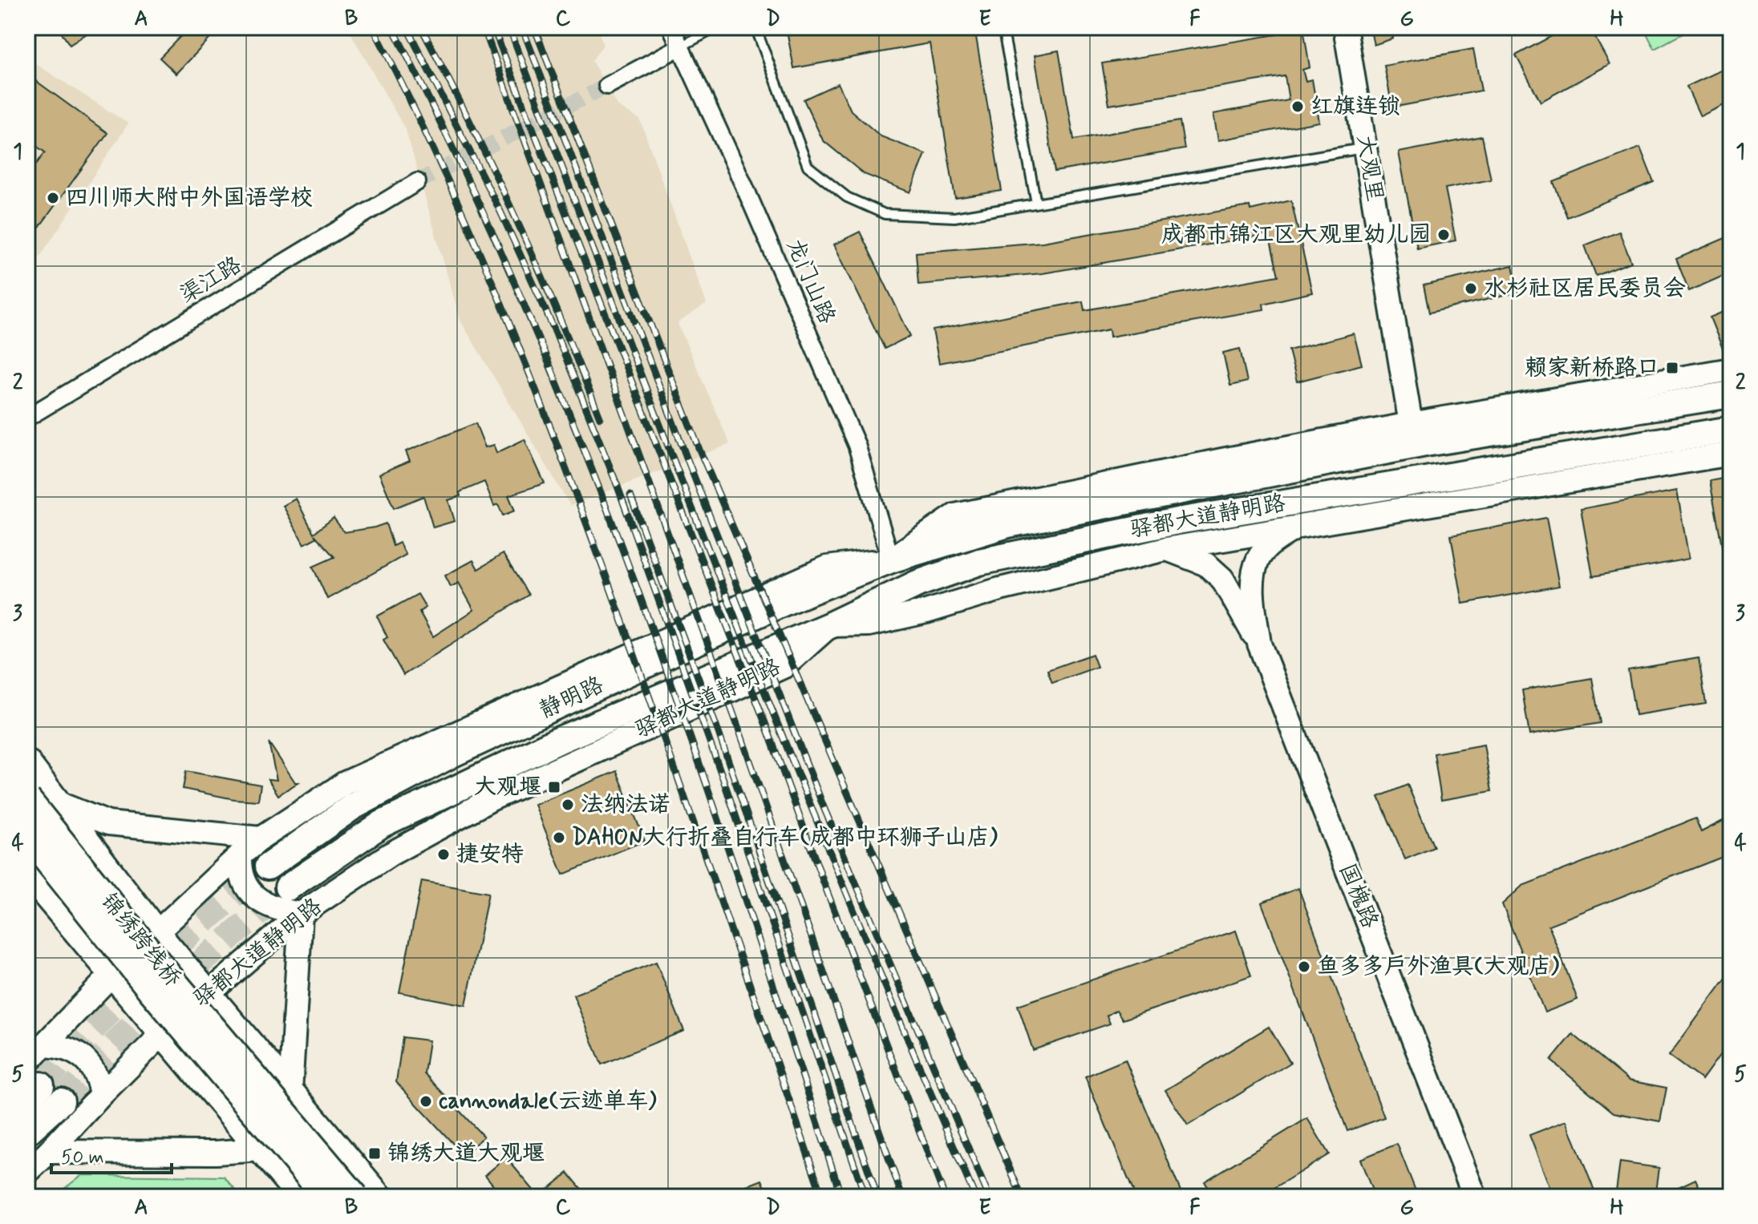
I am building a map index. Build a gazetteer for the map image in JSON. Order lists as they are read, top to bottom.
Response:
{
  "streets": {
    "main road": ["驿都大道静明路", "静明路", "锦绣跨线桥"],
    "street": [
      "大观里",
      "渠江路",
      "龙门山路",
      "国槐路"
    ]
  },
  "crossings": [
    ["龙门山路", "驿都大道静明路"],
    ["龙门山路", "静明路"],
    ["驿都大道静明路", "静明路"]
  ],
  "places": {
    "other": [
      "红旗连锁",
      "四川师大附中外国语学校",
      "成都市锦江区大观里幼儿园",
      "水杉社区居民委员会",
      "法纳法诺",
      "DAHON大行折叠自行车(成都中环狮子山店)",
      "捷安特",
      "鱼多多户外渔具(大观店)",
      "cannondale(云迹单车)"
    ],
    "transit": ["赖家新桥路口", "大观堰", "锦绣大道大观堰"]
  },
  "scale_bar": "50 m",
  "grid": {
    "columns": [
      "A",
      "B",
      "C",
      "D",
      "E",
      "F",
      "G",
      "H"
    ],
    "rows": [
      "1",
      "2",
      "3",
      "4",
      "5"
    ]
  }
}
